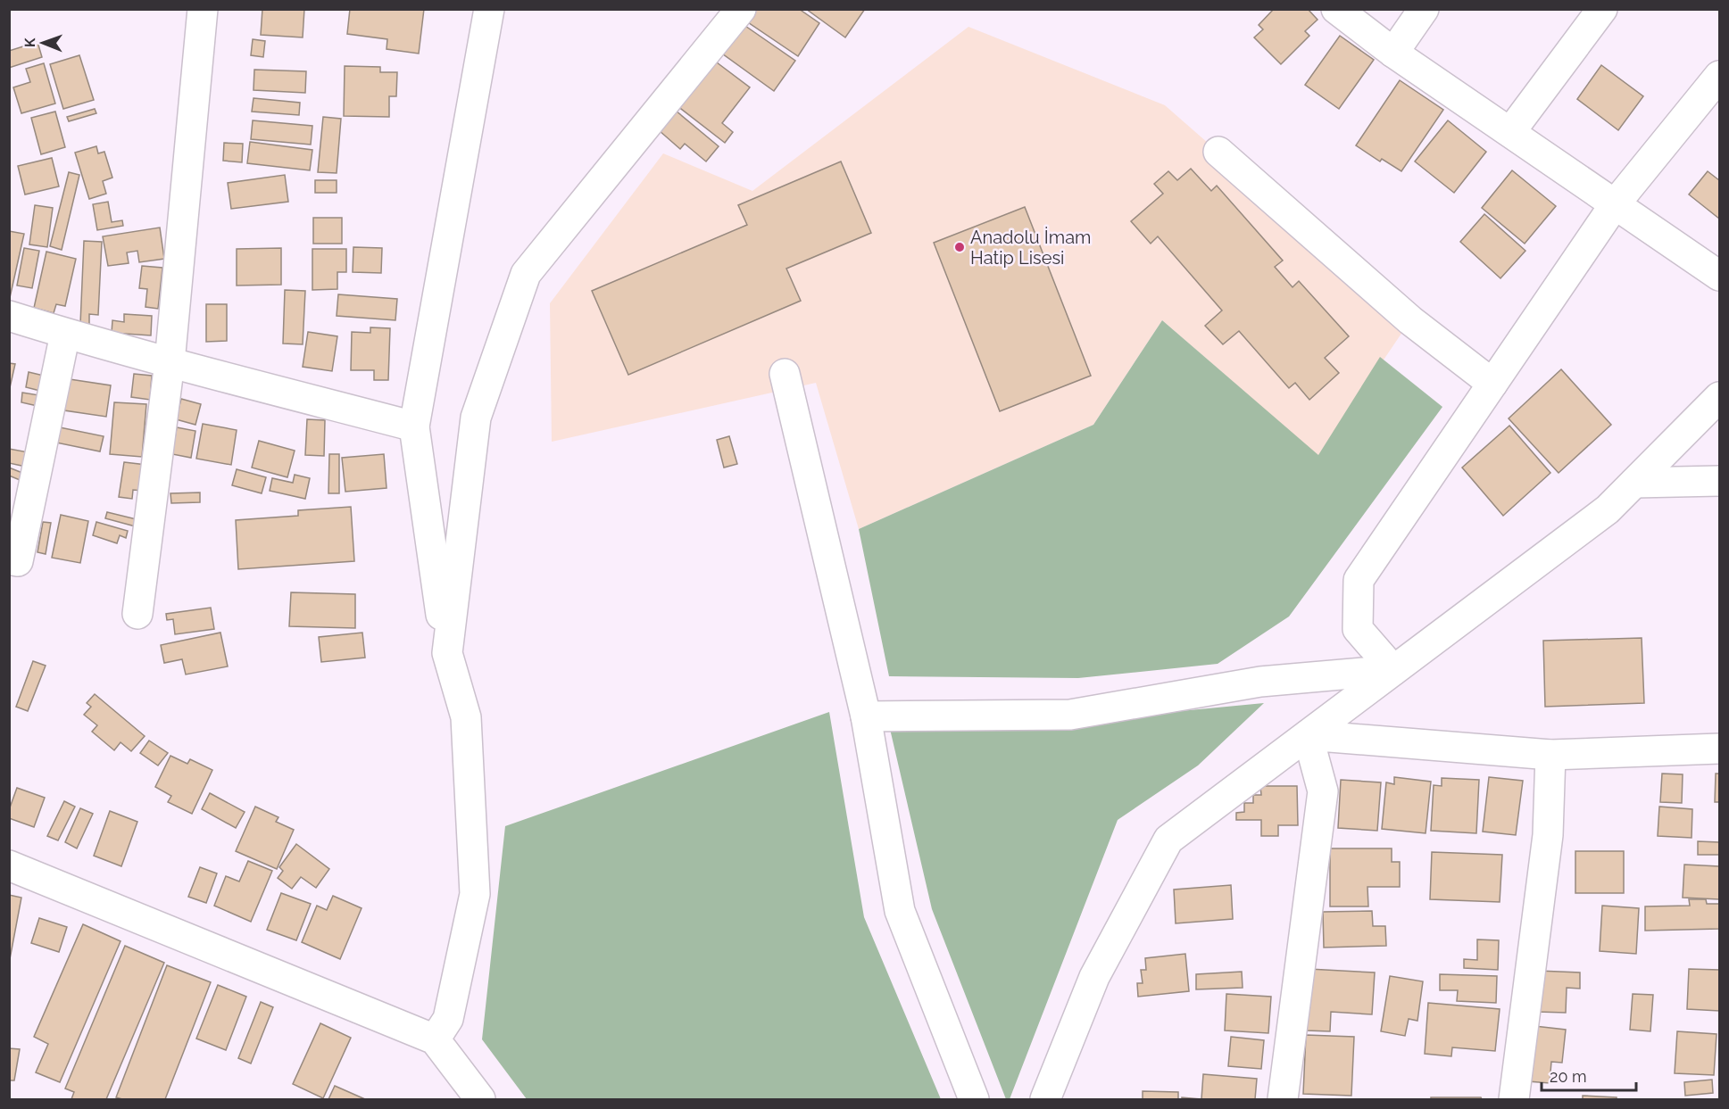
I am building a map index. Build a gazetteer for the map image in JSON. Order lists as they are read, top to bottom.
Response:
{
  "places": ["Anadolu İmam Hatip Lisesi"],
  "scale_bar": "20 m",
  "north": "left"
}
